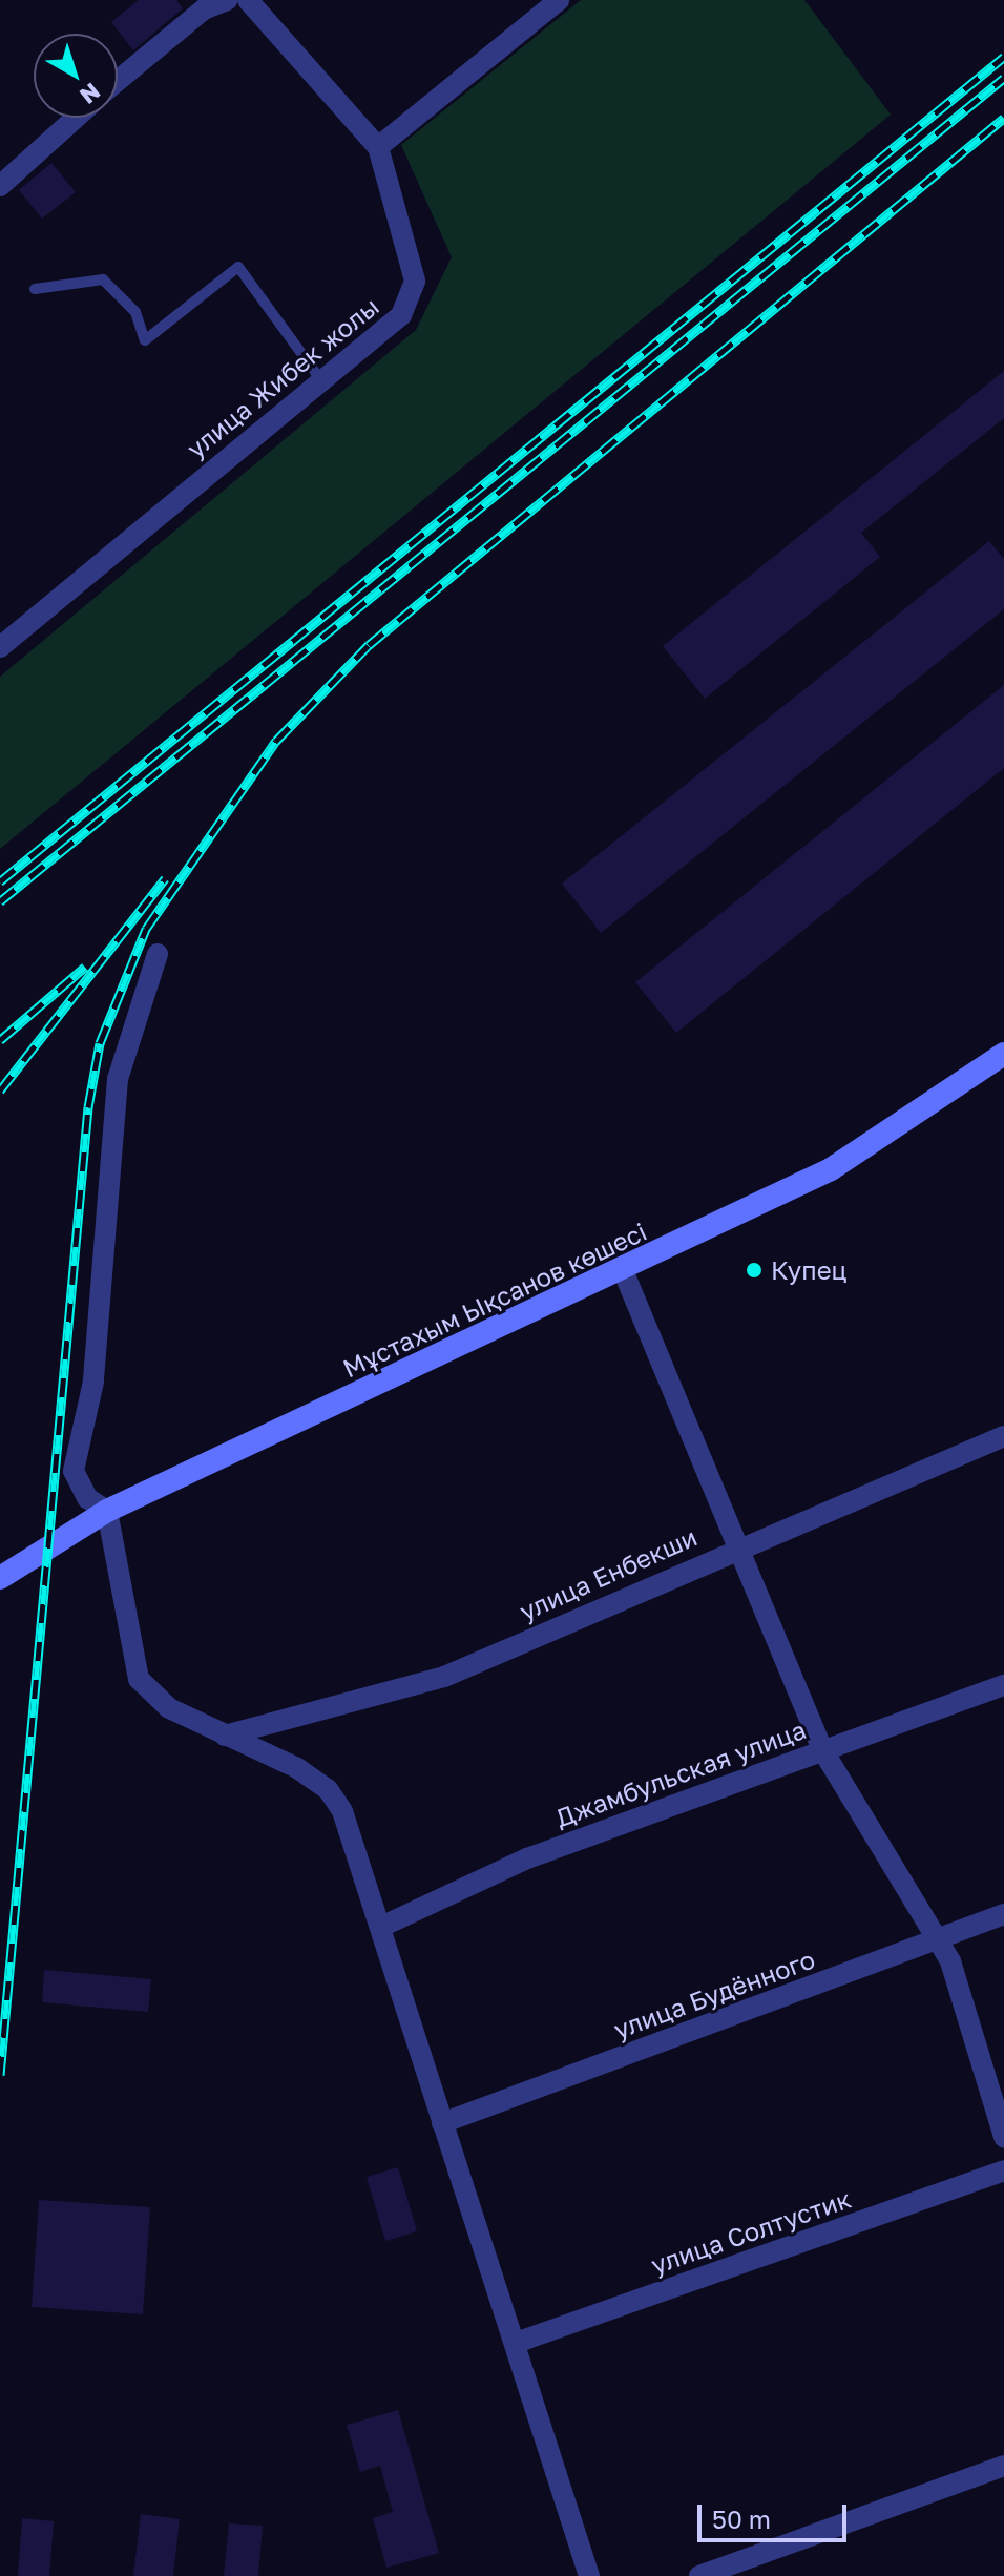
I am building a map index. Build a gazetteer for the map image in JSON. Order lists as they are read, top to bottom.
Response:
{
  "streets": {
    "main road": ["Мұстахым Ықсанов көшесі"],
    "street": [
      "улица Жибек жолы",
      "улица Енбекши",
      "Джамбульская улица",
      "улица Будённого",
      "улица Солтустик"
    ]
  },
  "places": ["Купец"],
  "scale_bar": "50 m",
  "north": "bottom right"
}
